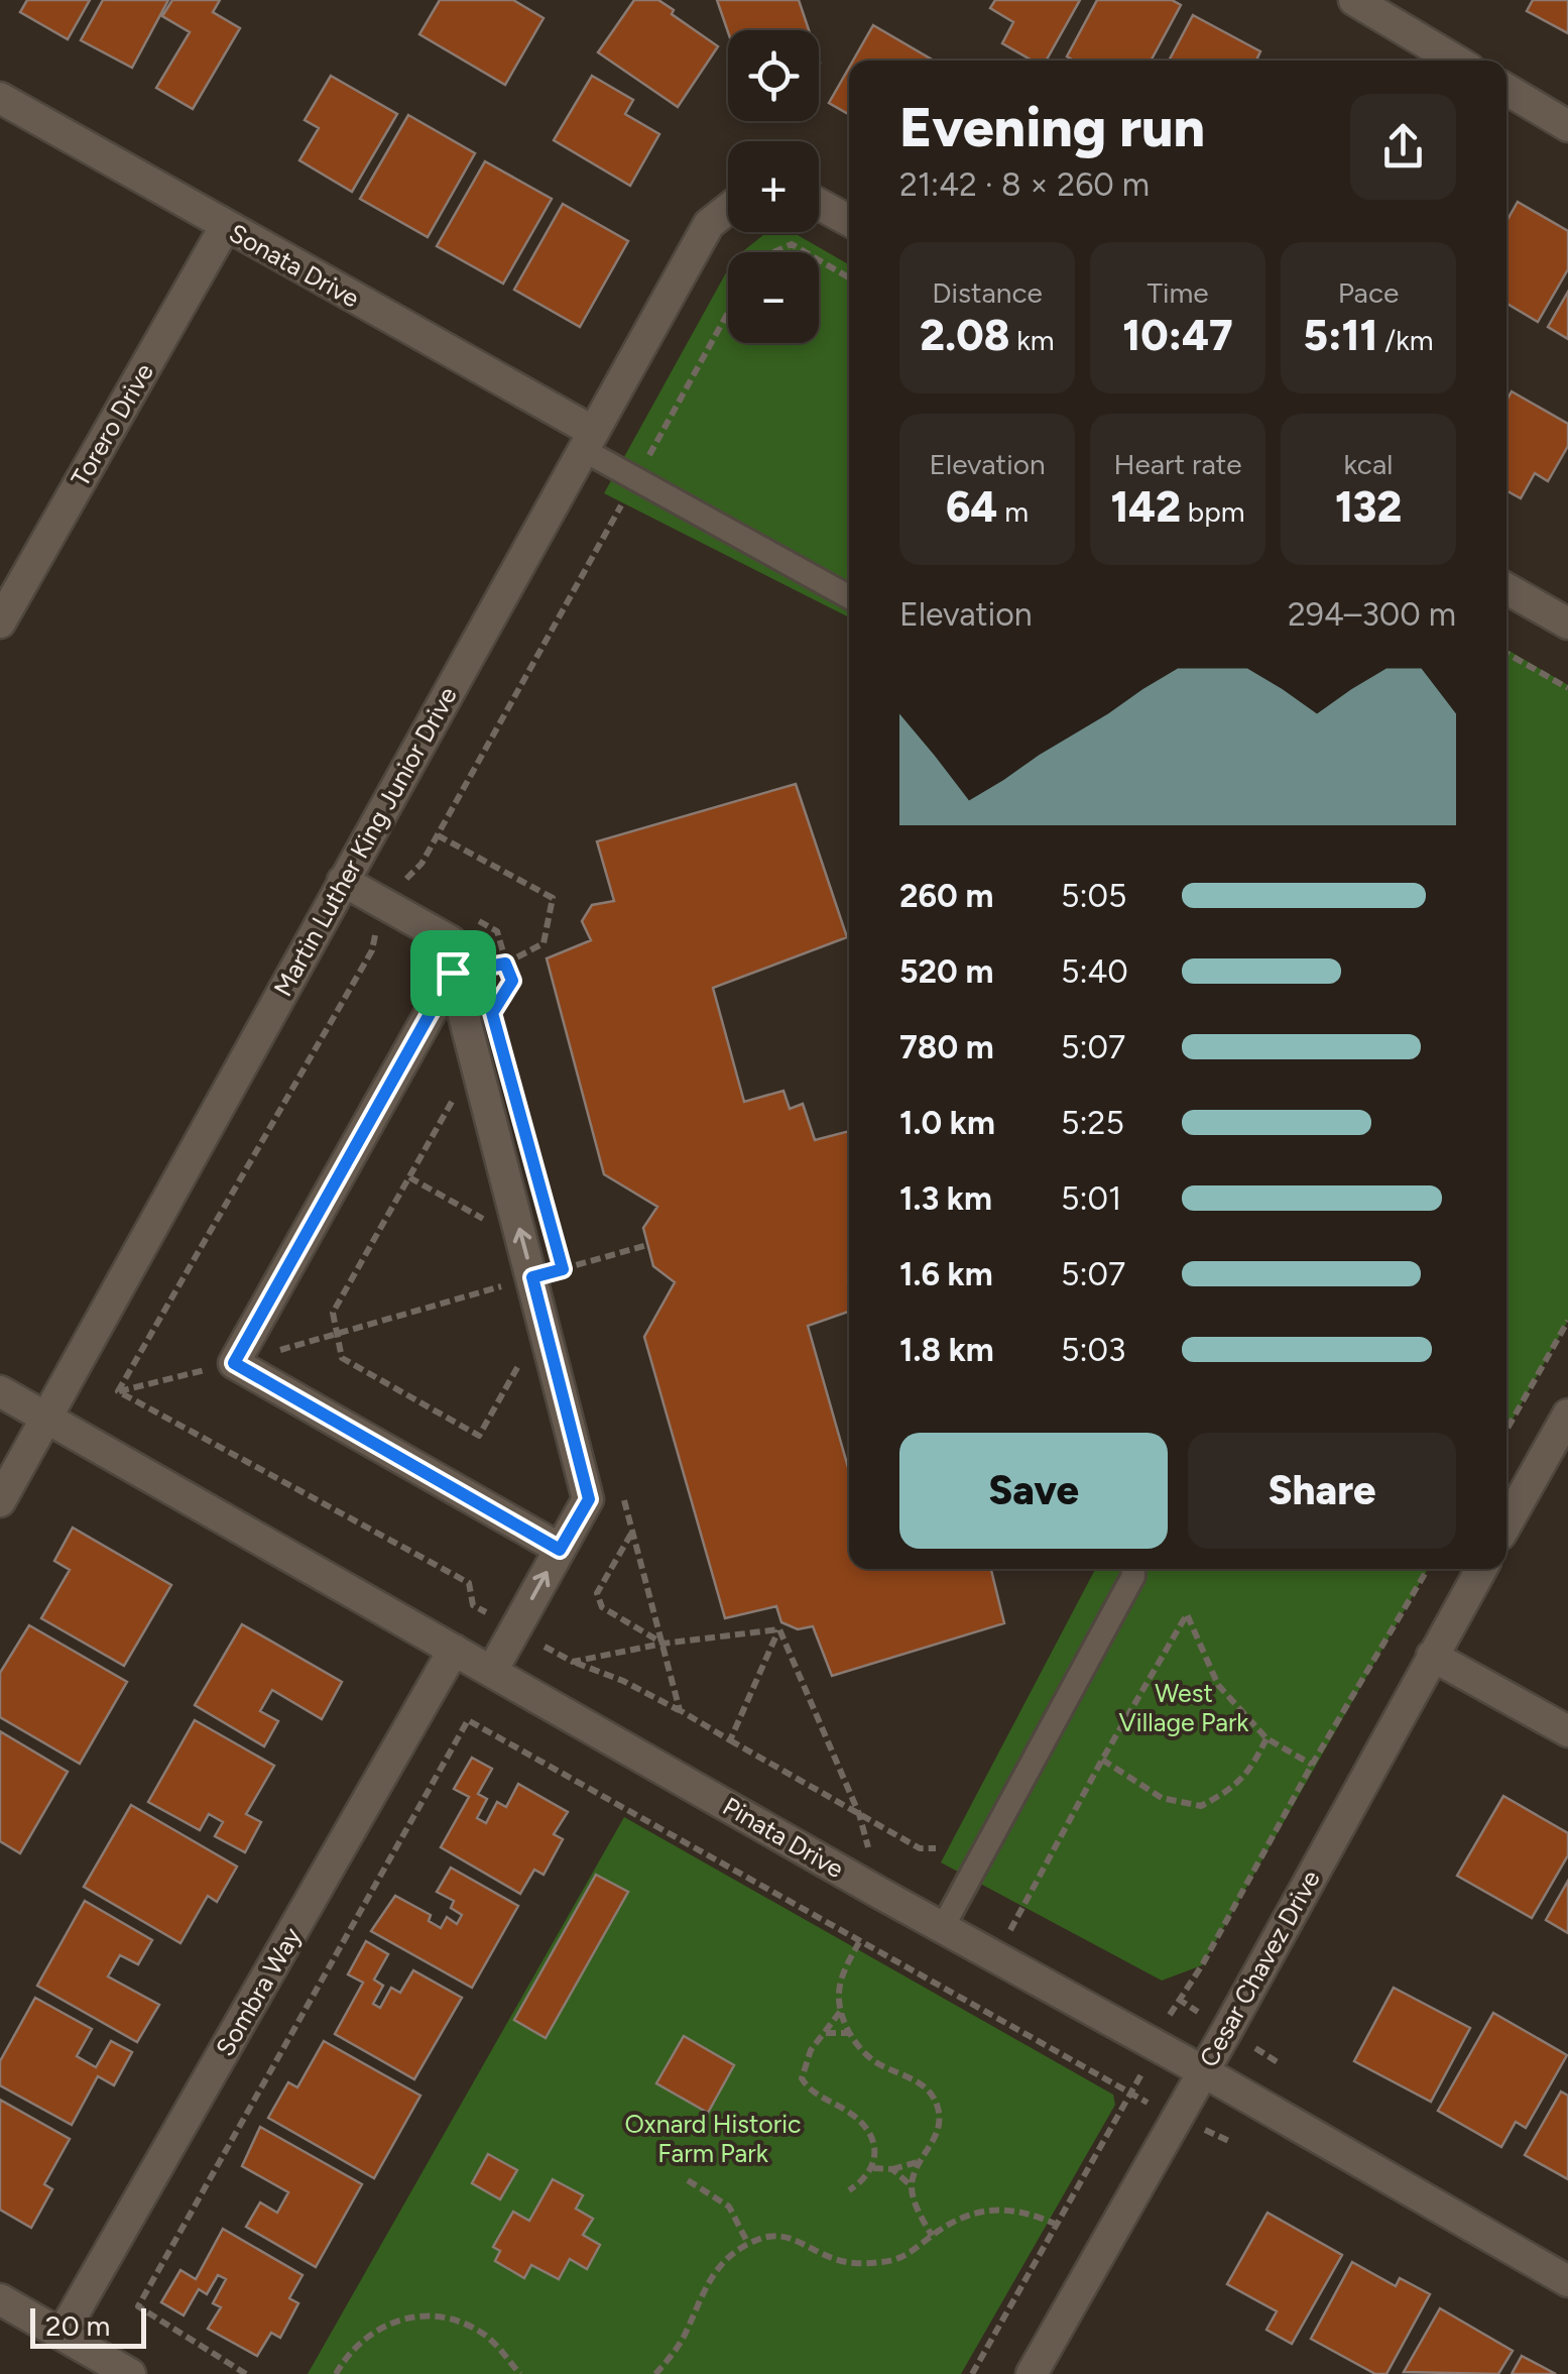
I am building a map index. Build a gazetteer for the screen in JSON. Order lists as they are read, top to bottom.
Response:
{
  "streets": {
    "street": [
      "Sonata Drive",
      "Torero Drive",
      "Martin Luther King Junior Drive",
      "Pinata Drive",
      "Cesar Chavez Drive",
      "Sombra Way"
    ]
  },
  "crossings": [
    ["Sonata Drive", "Torero Drive"],
    ["Sonata Drive", "Martin Luther King Junior Drive"],
    ["Martin Luther King Junior Drive", "Pinata Drive"],
    ["Pinata Drive", "Cesar Chavez Drive"],
    ["Pinata Drive", "Sombra Way"]
  ],
  "parks": ["West Village Park", "Oxnard Historic Farm Park"],
  "scale_bar": "20 m",
  "page": {
    "map_buttons": ["+", "−"],
    "heading": ["Evening run", "21:42 · 8 × 260 m"],
    "stats": [
      ["Distance", "2.08 km"],
      ["Time", "10:47"],
      ["Pace", "5:11 /km"],
      ["Elevation", "64 m"],
      ["Heart rate", "142 bpm"],
      ["kcal", "132"]
    ],
    "chart": ["Elevation", "294–300 m"],
    "list": [
      {
        "name": "260 m",
        "note": "5:05"
      },
      {
        "name": "520 m",
        "note": "5:40"
      },
      {
        "name": "780 m",
        "note": "5:07"
      },
      {
        "name": "1.0 km",
        "note": "5:25"
      },
      {
        "name": "1.3 km",
        "note": "5:01"
      },
      {
        "name": "1.6 km",
        "note": "5:07"
      },
      {
        "name": "1.8 km",
        "note": "5:03"
      }
    ],
    "buttons": ["Save", "Share"],
    "scale": "20 m"
  }
}
